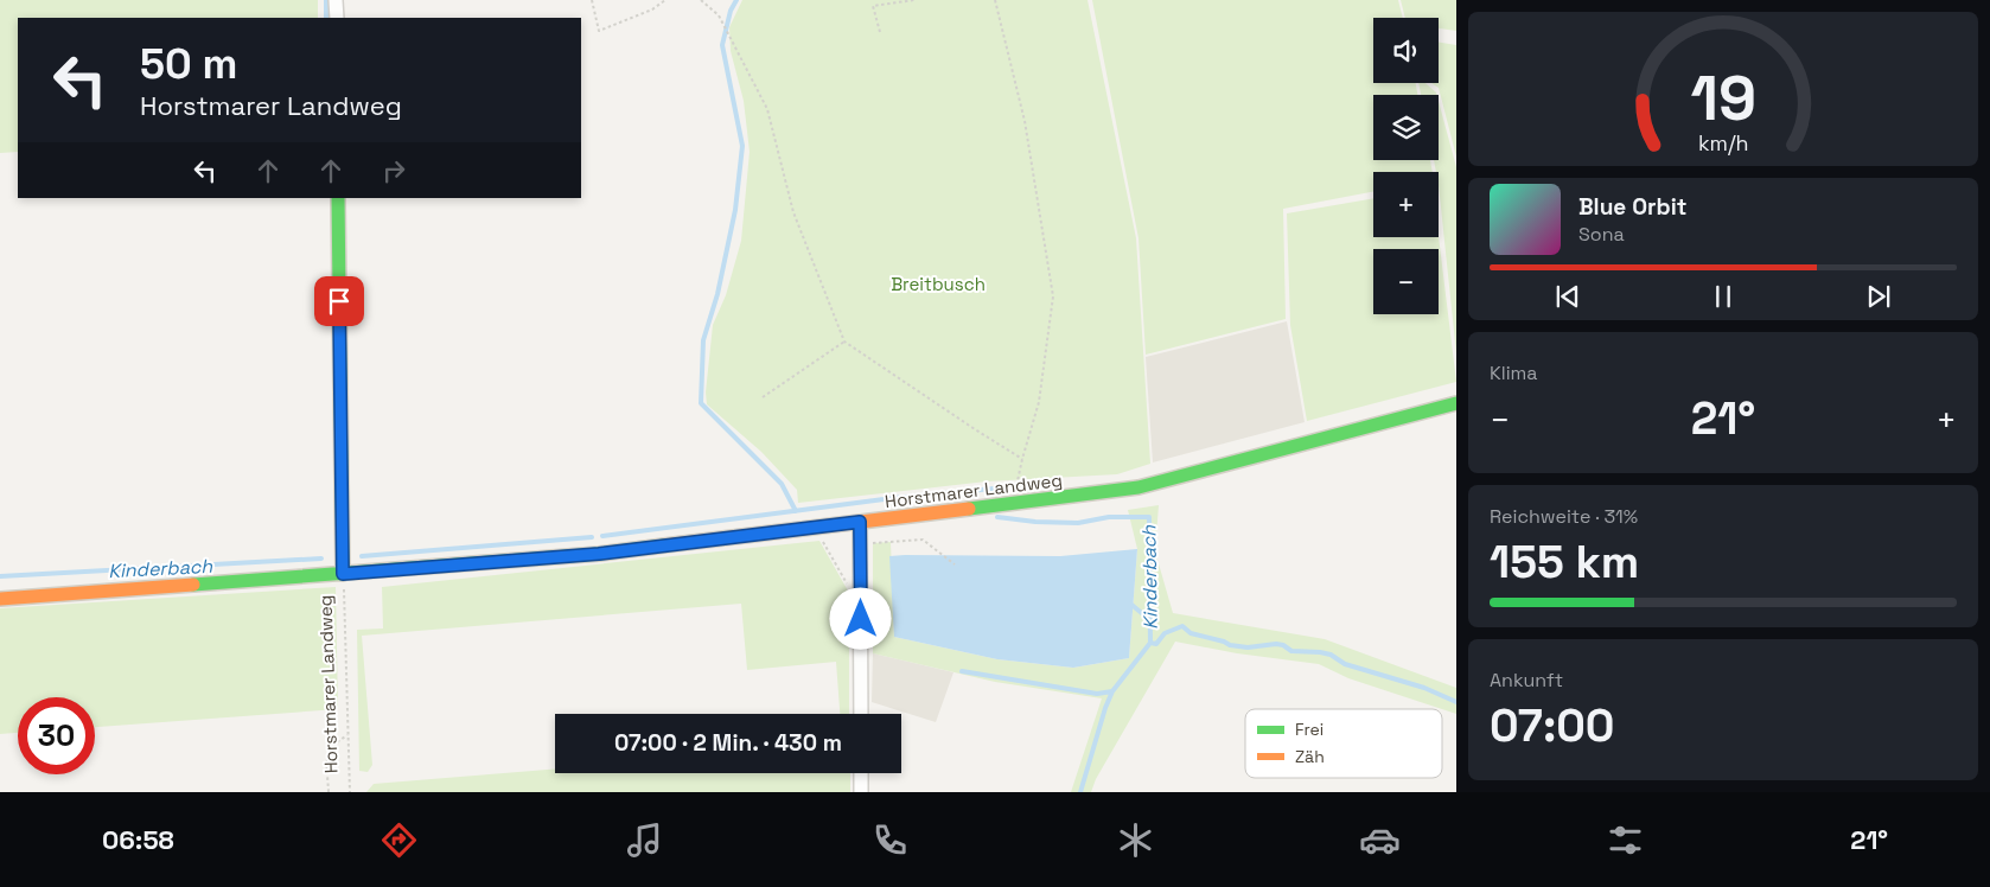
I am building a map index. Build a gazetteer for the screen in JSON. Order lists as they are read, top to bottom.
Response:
{
  "streets": {
    "street": ["Horstmarer Landweg"]
  },
  "water": ["Kinderbach"],
  "parks": ["Breitbusch"],
  "legend": ["Frei", "Zäh"],
  "page": {
    "map_buttons": ["+", "−"],
    "turn": ["50 m", "Horstmarer Landweg"],
    "song": ["Blue Orbit", "Sona"],
    "tile": [
      "Klima",
      ["Reichweite · 31%", "155 km"],
      ["Ankunft", "07:00"]
    ],
    "heat": ["−", "21°", "+"],
    "limit": "30",
    "trip": "07:00 · 2 Min. · 430 m",
    "tabs": ["06:58", "21°"],
    "gauge": ["19", "km/h"]
  }
}
